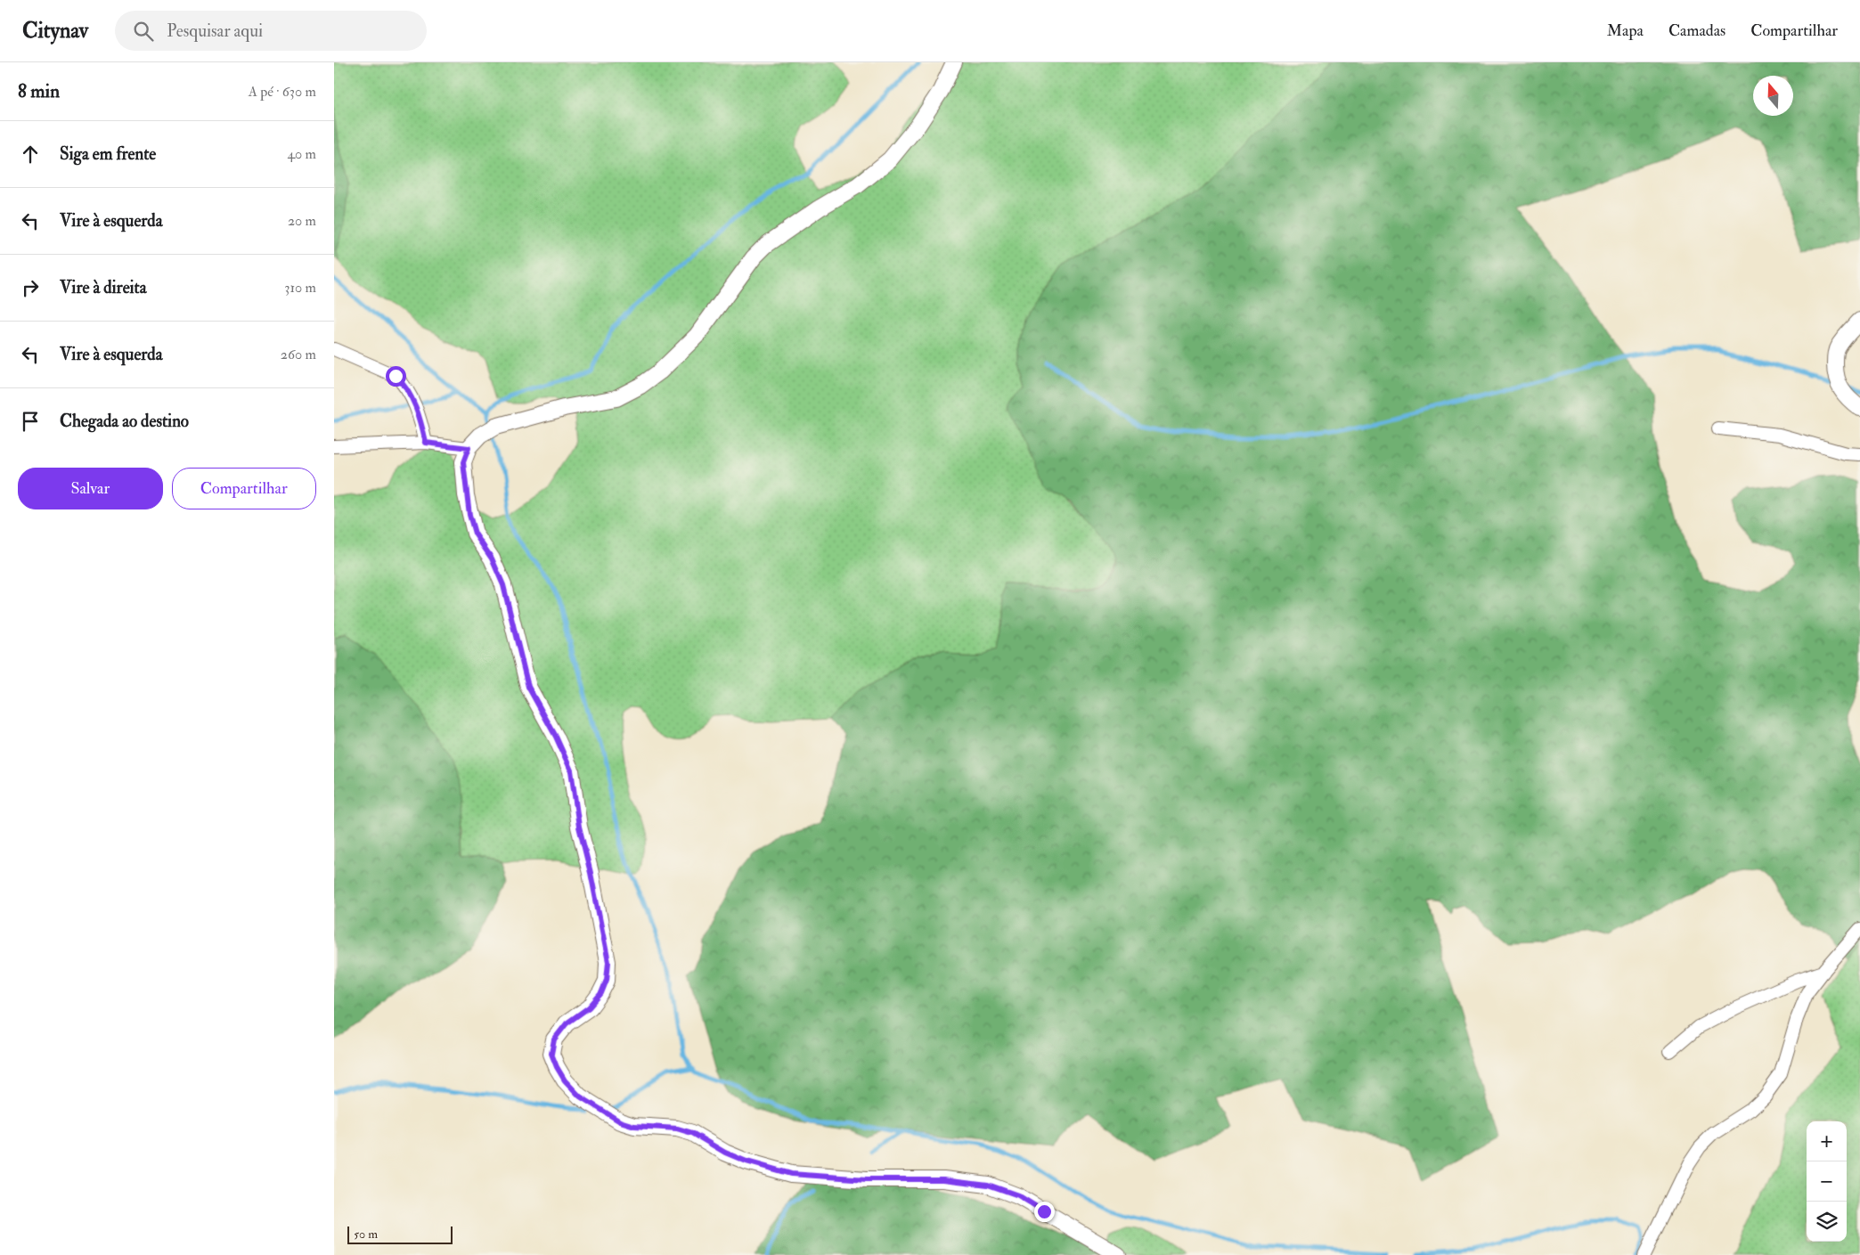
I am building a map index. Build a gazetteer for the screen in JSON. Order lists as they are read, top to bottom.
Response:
{
  "scale_bar": "50 m",
  "north": "top",
  "page": {
    "header": "Citynav",
    "search": "Pesquisar aqui",
    "nav": ["Mapa", "Camadas", "Compartilhar"],
    "heading": ["8 min", "A pé · 630 m"],
    "list": [
      ["Siga em frente", "40 m"],
      ["Vire à esquerda", "20 m"],
      ["Vire à direita", "310 m"],
      ["Vire à esquerda", "260 m"],
      "Chegada ao destino"
    ],
    "buttons": ["Salvar", "Compartilhar"],
    "map_buttons": ["+", "−"],
    "scale": "50 m"
  }
}
